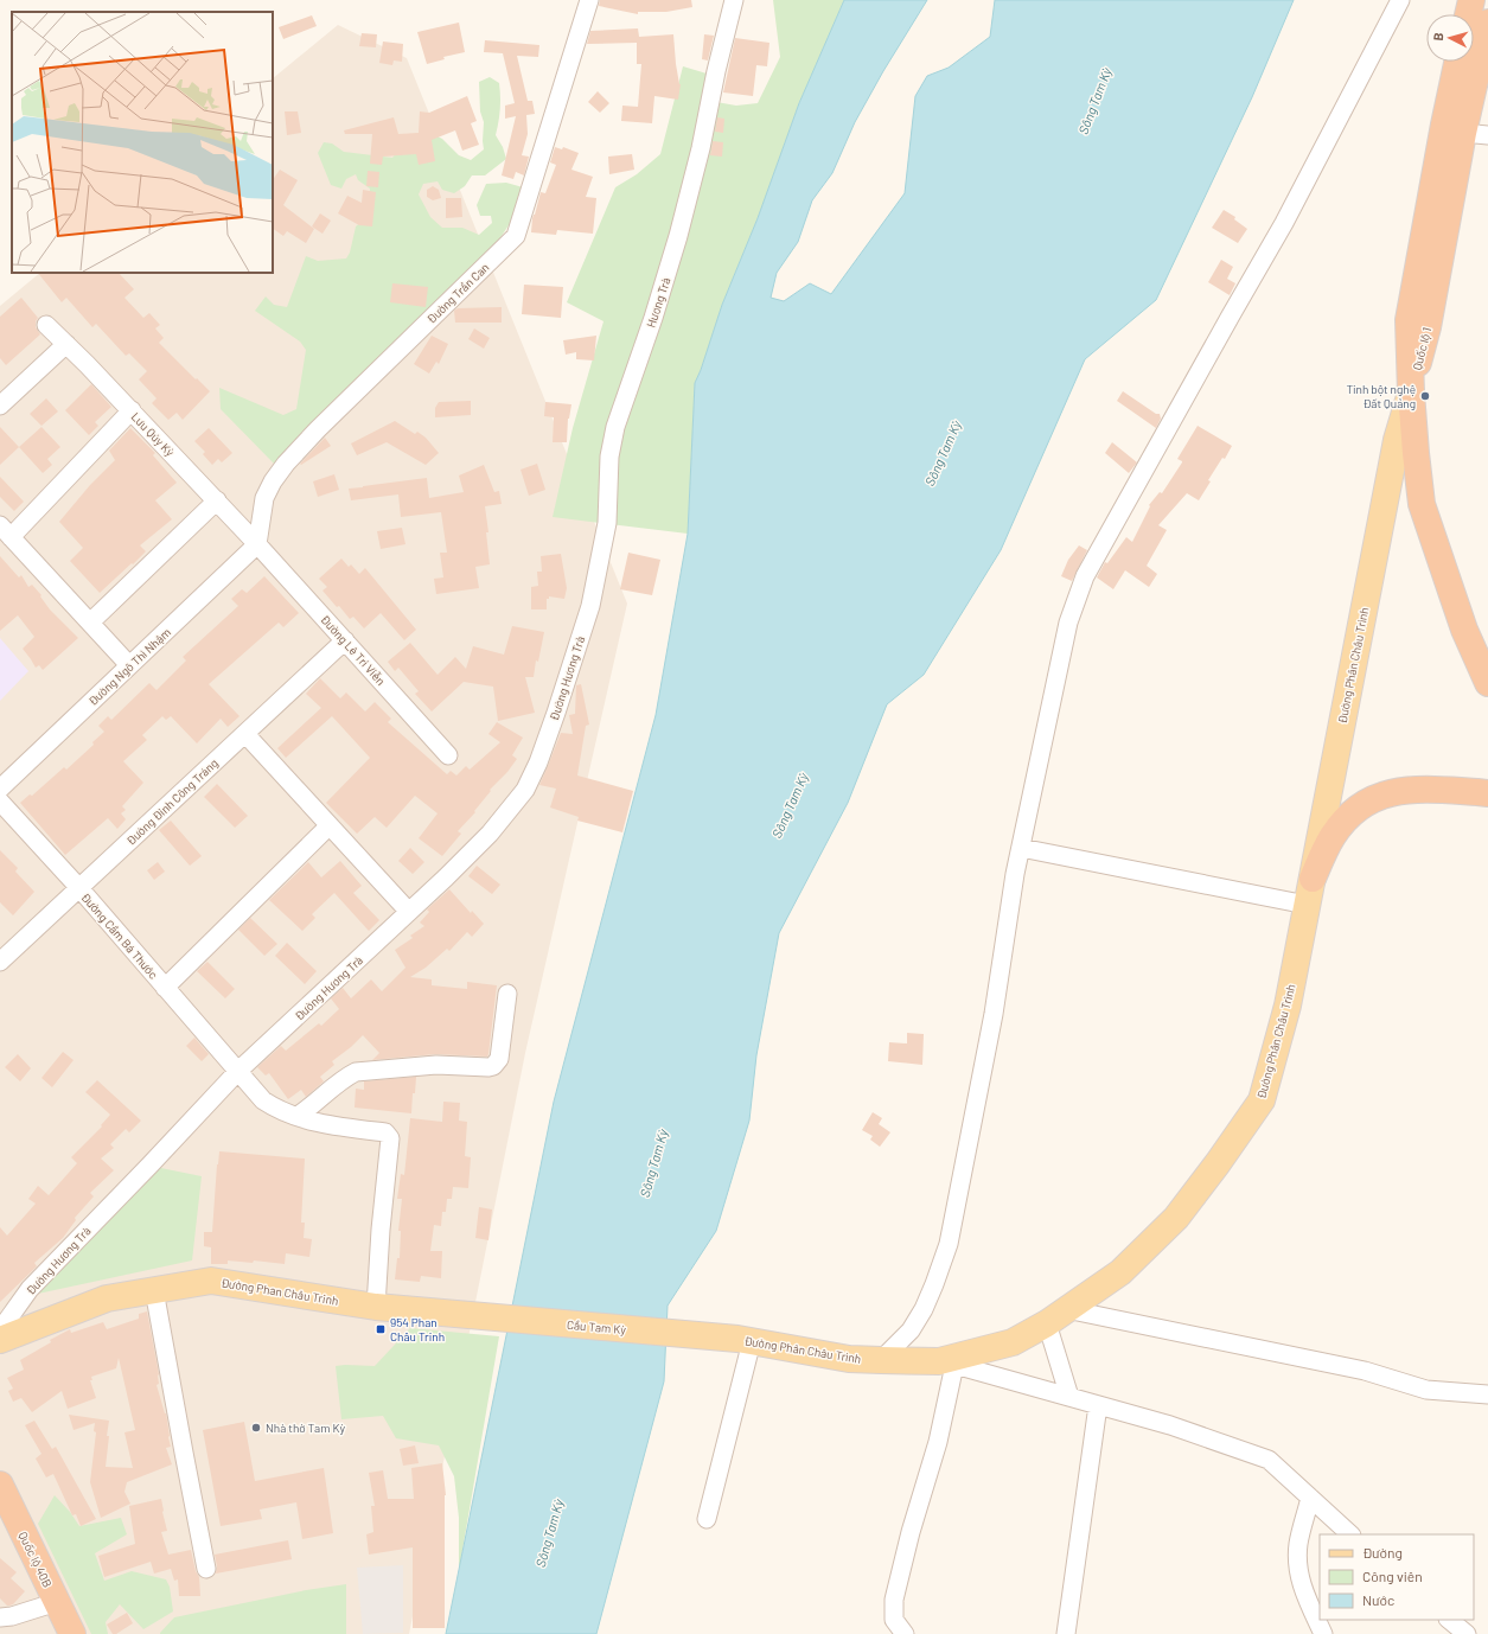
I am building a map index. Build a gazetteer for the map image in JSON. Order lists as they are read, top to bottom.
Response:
{
  "streets": {
    "highway": ["Quốc lộ 1", "Quốc lộ 40B"],
    "main road": ["Đường Phân Châu Trình", "Đường Phan Châu Trinh", "Cầu Tam Kỳ"],
    "street": [
      "Đường Trần Can",
      "Hương Trà",
      "Lưu Qúy Kỳ",
      "Đường Lê Trí Viễn",
      "Đường Ngô Thì Nhậm",
      "Đường Hương Trà",
      "Đường Đinh Công Tráng",
      "Đường Cầm Bá Thước"
    ]
  },
  "crossings": [
    ["Đường Trần Can", "Lưu Qúy Kỳ"],
    ["Đường Trần Can", "Đường Lê Trí Viễn"],
    ["Đường Trần Can", "Đường Ngô Thì Nhậm"],
    ["Hương Trà", "Đường Hương Trà"],
    ["Quốc lộ 1", "Đường Phân Châu Trình"],
    ["Lưu Qúy Kỳ", "Đường Lê Trí Viễn"],
    ["Lưu Qúy Kỳ", "Đường Ngô Thì Nhậm"],
    ["Đường Lê Trí Viễn", "Đường Ngô Thì Nhậm"],
    ["Đường Lê Trí Viễn", "Đường Đinh Công Tráng"],
    ["Đường Phân Châu Trình", "Cầu Tam Kỳ"],
    ["Đường Hương Trà", "Đường Cầm Bá Thước"],
    ["Đường Đinh Công Tráng", "Đường Cầm Bá Thước"],
    ["Đường Cầm Bá Thước", "Đường Phan Châu Trinh"],
    ["Đường Phan Châu Trinh", "Cầu Tam Kỳ"]
  ],
  "water": ["Sông Tam Kỳ"],
  "places": {
    "other": ["Tinh bột nghệ Đất Quảng", "Nhà thờ Tam Kỳ"],
    "transit": ["954 Phan Châu Trinh"]
  },
  "legend": ["Đường", "Công viên", "Nước"],
  "north": "left"
}
